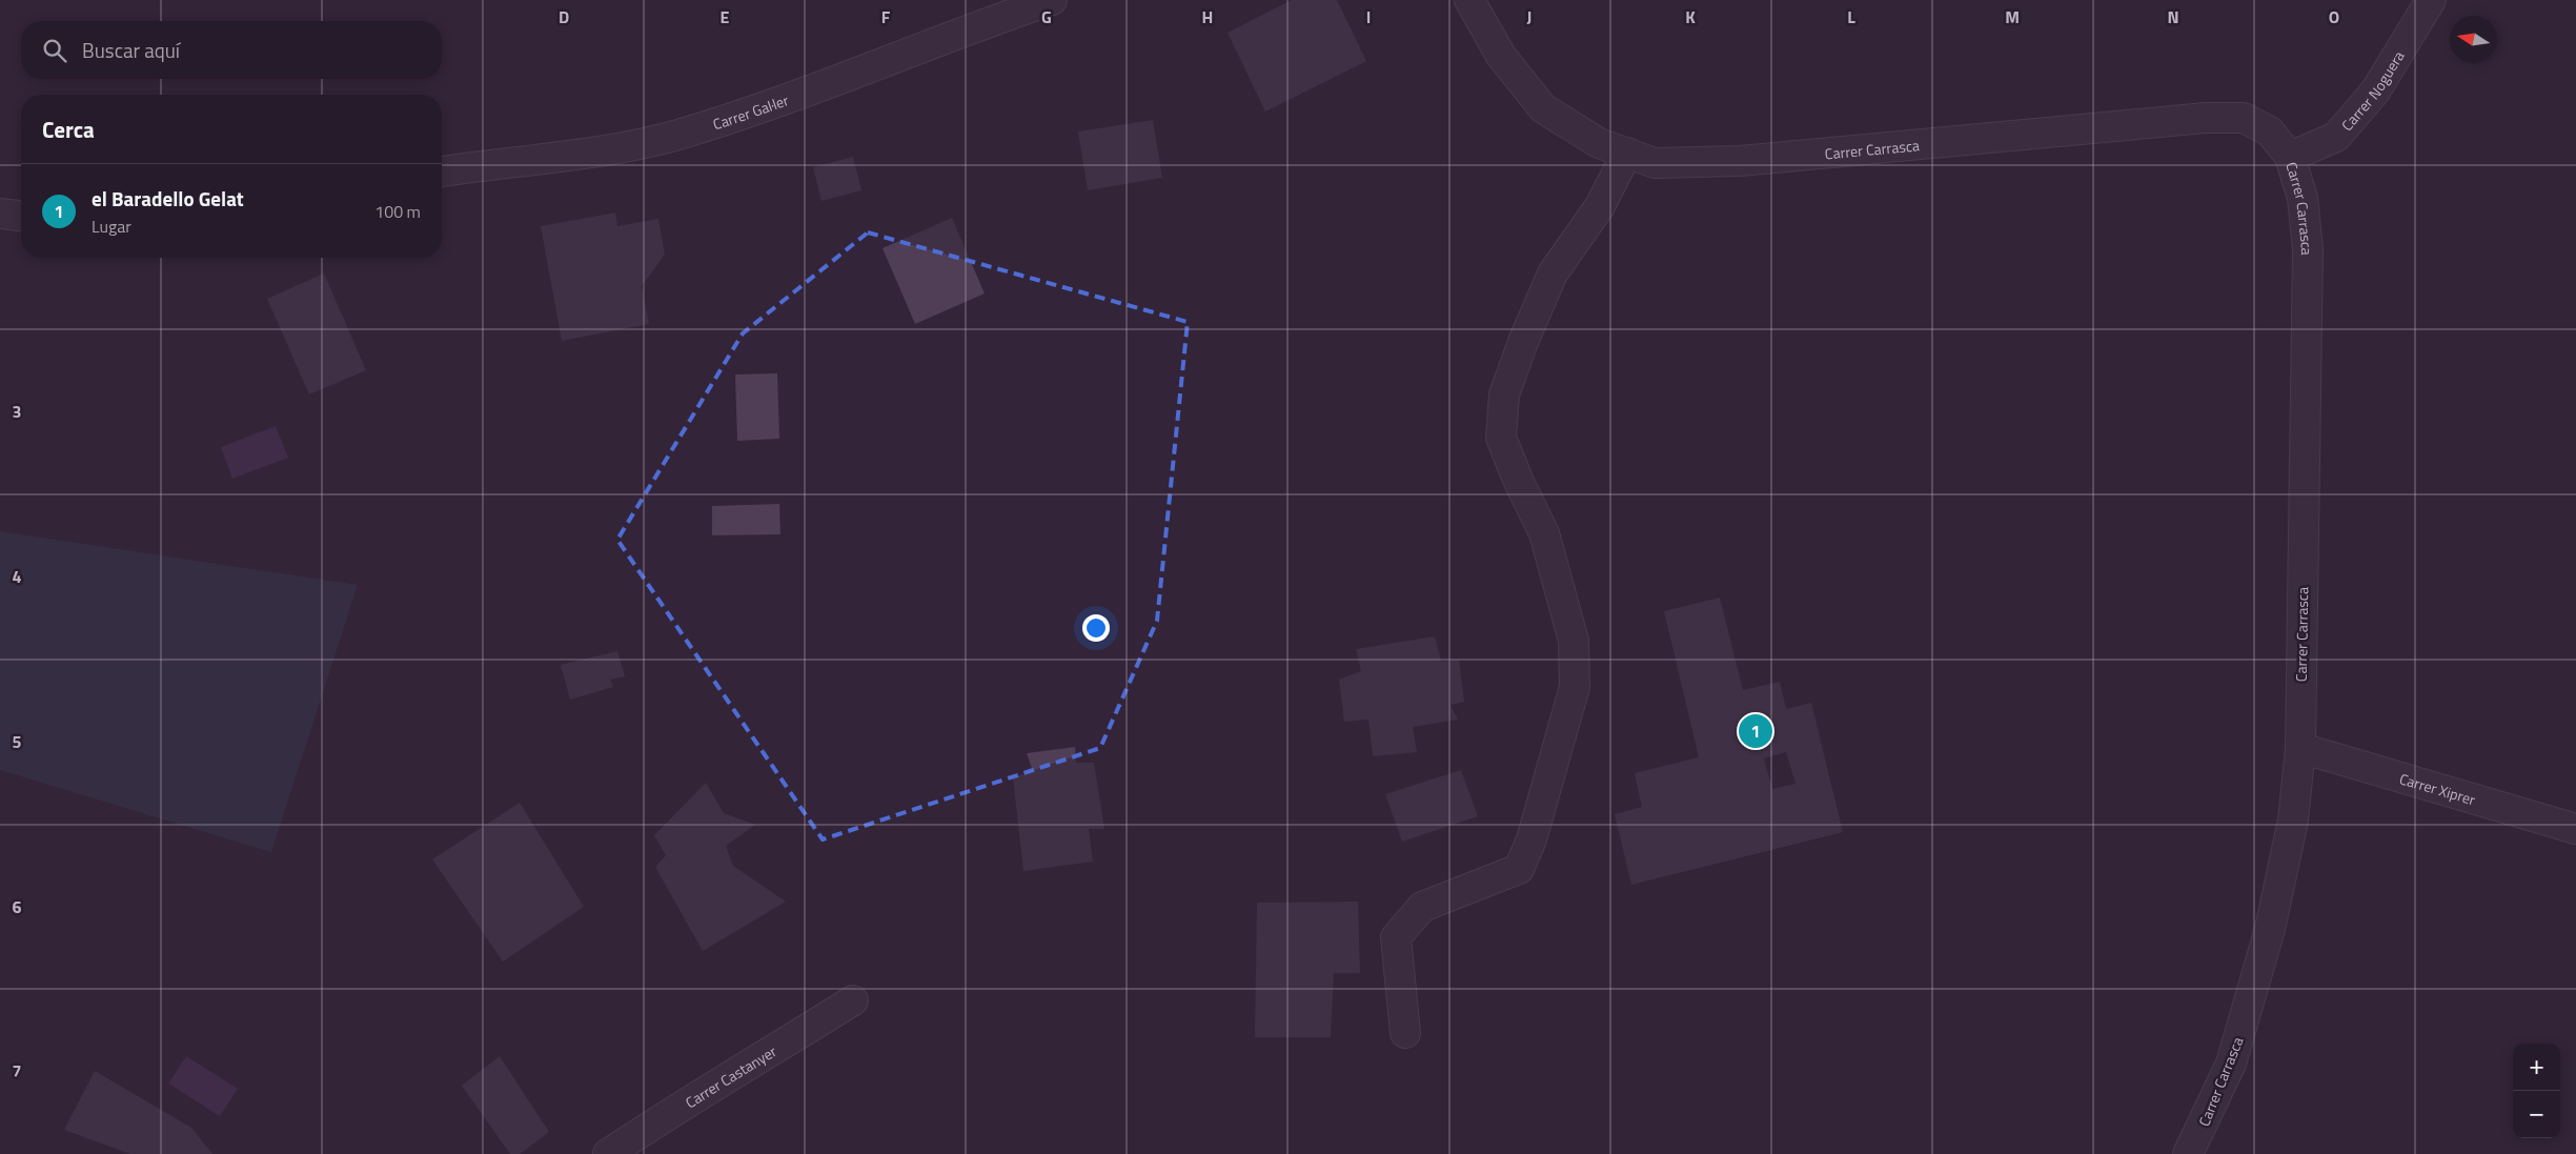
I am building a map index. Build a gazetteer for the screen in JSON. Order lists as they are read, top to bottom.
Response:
{
  "streets": {
    "street": [
      "Carrer Noguera",
      "Carrer Gal·ler",
      "Carrer Carrasca",
      "Carrer Xiprer",
      "Carrer Castanyer"
    ]
  },
  "crossings": [
    ["Carrer Noguera", "Carrer Carrasca"],
    ["Carrer Carrasca", "Carrer Xiprer"]
  ],
  "north": "left",
  "page": {
    "search": "Buscar aquí",
    "heading": "Cerca",
    "list": [
      {
        "mark": "1",
        "name": "el Baradello Gelat",
        "note": "Lugar",
        "value": "100 m"
      }
    ],
    "pins": "1",
    "map_buttons": ["+", "−"]
  },
  "grid": {
    "columns": [
      "D",
      "E",
      "F",
      "G",
      "H",
      "I",
      "J",
      "K",
      "L",
      "M",
      "N",
      "O"
    ],
    "rows": [
      "3",
      "4",
      "5",
      "6",
      "7"
    ]
  }
}
